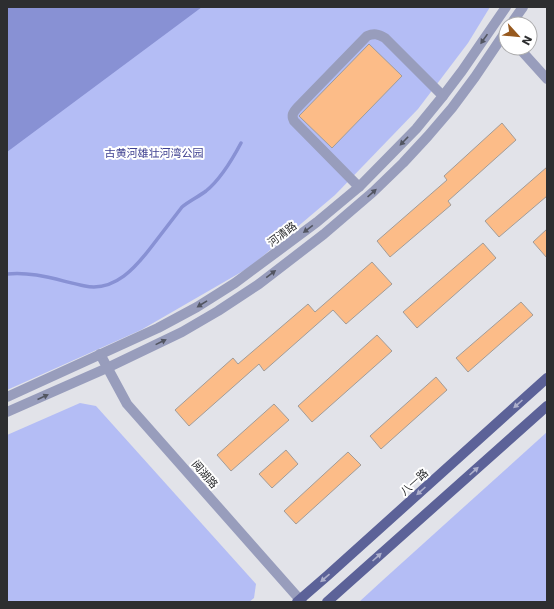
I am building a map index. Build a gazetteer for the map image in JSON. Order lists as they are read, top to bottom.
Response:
{
  "streets": {
    "main road": ["八一路"],
    "street": ["河清路", "阅湖路"]
  },
  "crossings": [
    ["河清路", "阅湖路"],
    ["阅湖路", "八一路"]
  ],
  "parks": ["古黄河雄壮河湾公园"],
  "north": "bottom right"
}
